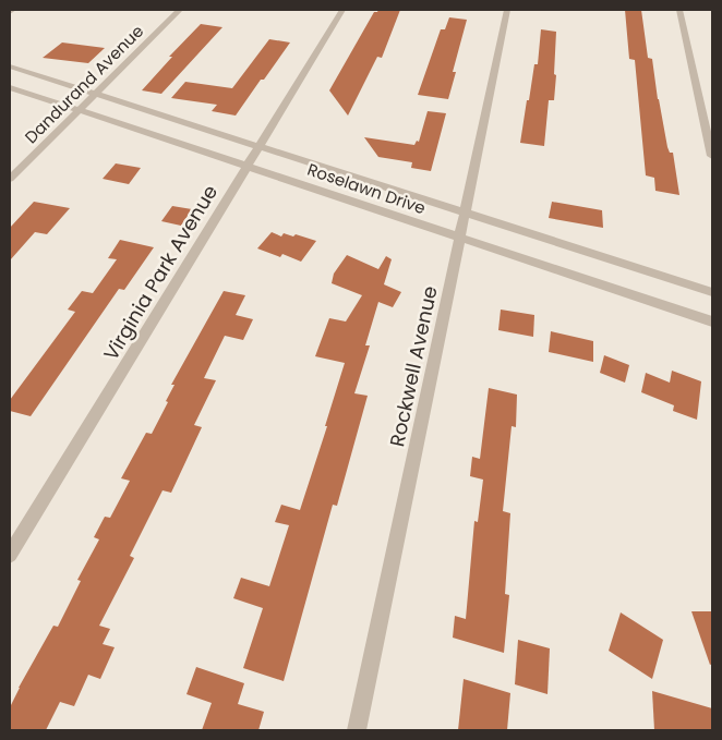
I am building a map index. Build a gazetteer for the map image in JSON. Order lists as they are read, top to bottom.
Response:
{
  "streets": {
    "street": [
      "Dandurand Avenue",
      "Roselawn Drive",
      "Virginia Park Avenue",
      "Rockwell Avenue"
    ]
  },
  "crossings": [
    ["Dandurand Avenue", "Roselawn Drive"],
    ["Roselawn Drive", "Virginia Park Avenue"],
    ["Roselawn Drive", "Rockwell Avenue"]
  ]
}
